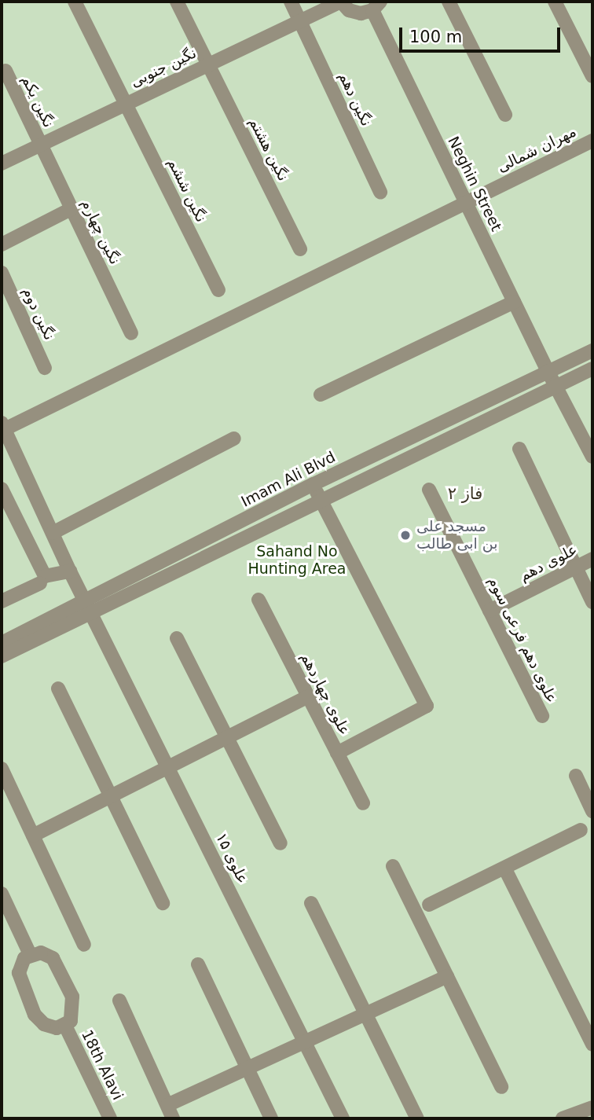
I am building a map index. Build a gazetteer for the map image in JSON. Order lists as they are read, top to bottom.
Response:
{
  "streets": {
    "street": [
      "نگین جنوبی",
      "نگین دهم",
      "نگین یکم",
      "نگین هشتم",
      "مهران شمالی",
      "Neghin Street",
      "نگین ششم",
      "نگین چهارم",
      "نگین دوم",
      "Imam Ali Blvd",
      "علوی دهم",
      "علوی دهم فرعی سوم",
      "علوی چهاردهم",
      "علوی ۱۵",
      "18th Alavi"
    ]
  },
  "crossings": [
    ["نگین جنوبی", "نگین دهم"],
    ["نگین جنوبی", "نگین یکم"],
    ["نگین جنوبی", "نگین هشتم"],
    ["نگین جنوبی", "نگین ششم"],
    ["نگین جنوبی", "نگین چهارم"],
    ["نگین یکم", "نگین چهارم"],
    ["مهران شمالی", "Neghin Street"],
    ["مهران شمالی", "علوی ۱۵"],
    ["Neghin Street", "Imam Ali Blvd"],
    ["Imam Ali Blvd", "علوی ۱۵"],
    ["علوی دهم", "علوی دهم فرعی سوم"]
  ],
  "districts": ["فاز ۲"],
  "parks": ["Sahand No Hunting Area"],
  "places": ["مسجد علی بن ابی طالب"],
  "scale_bar": "100 m"
}
